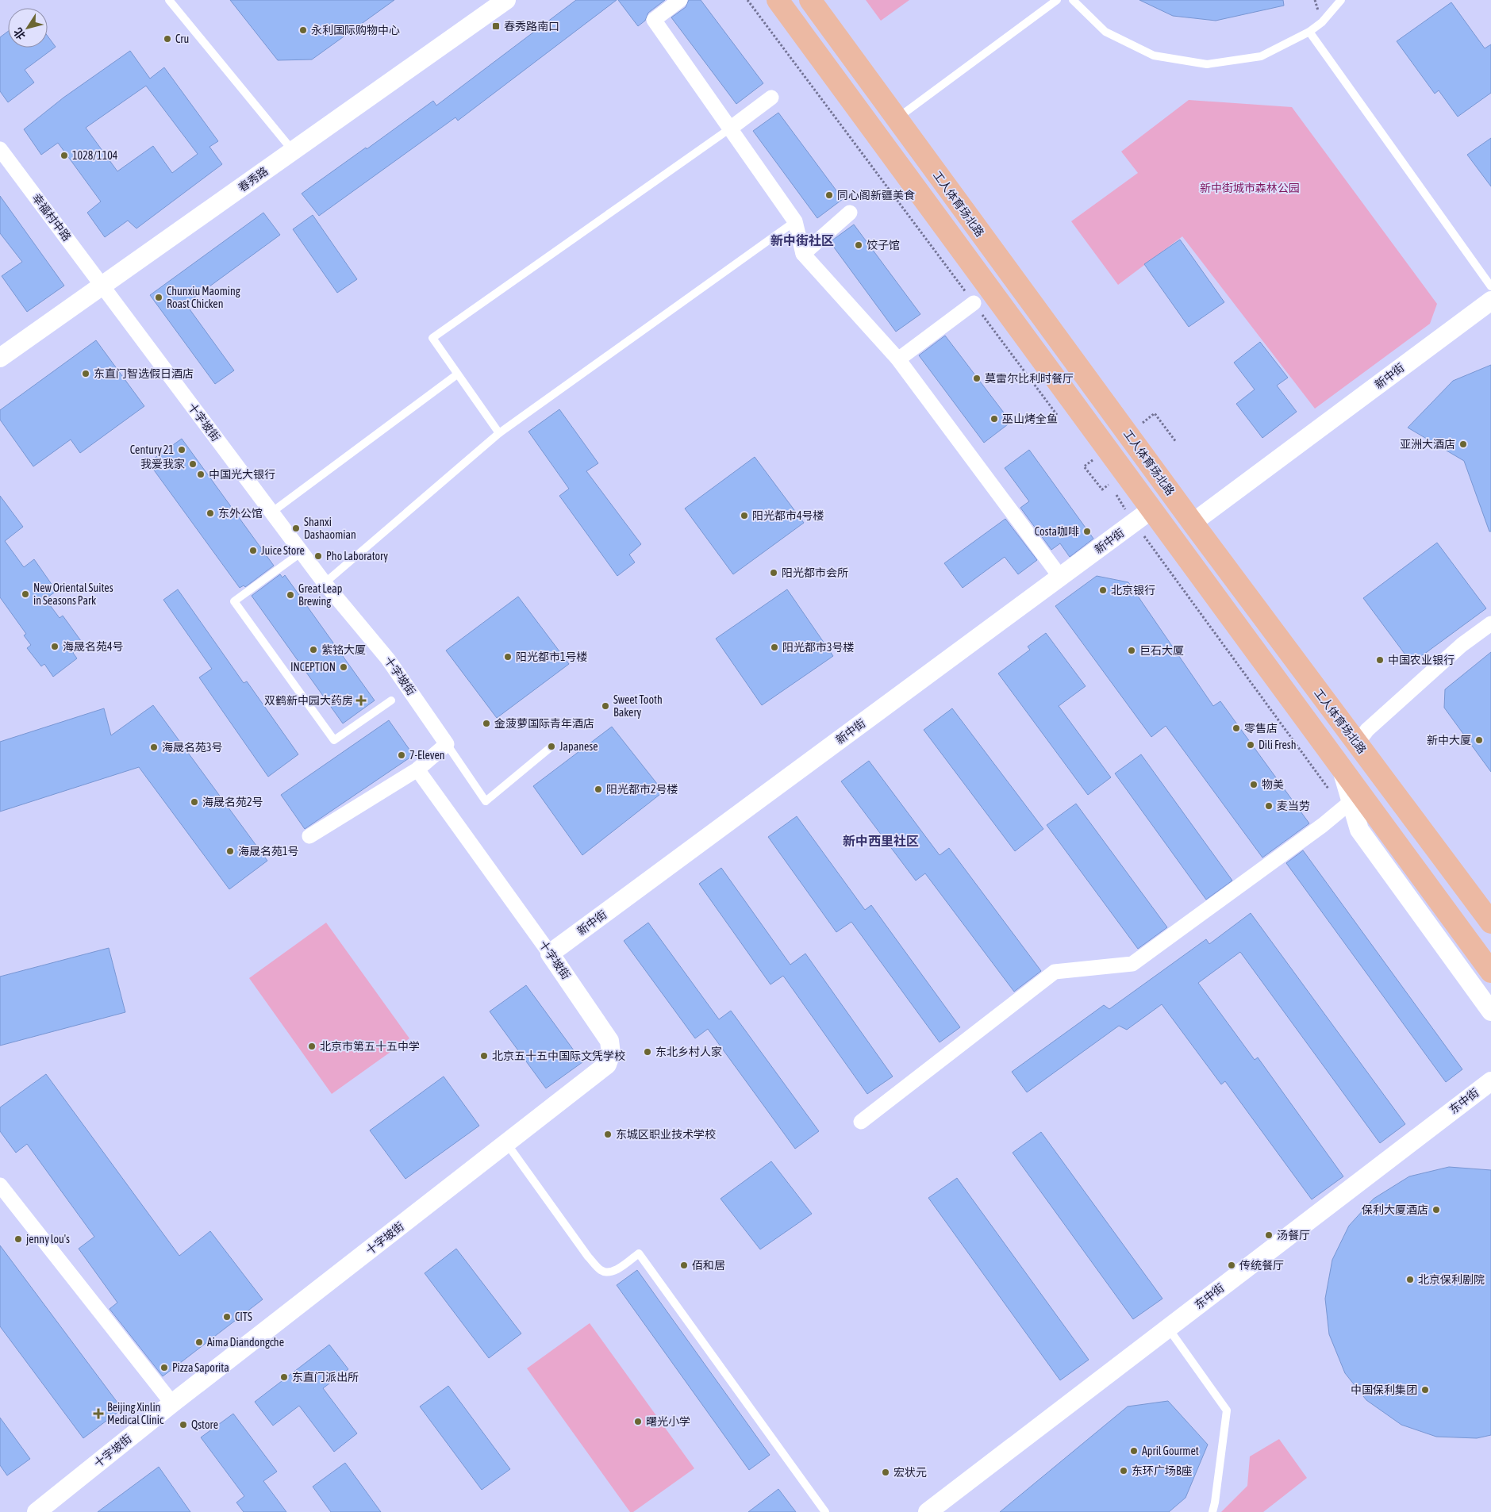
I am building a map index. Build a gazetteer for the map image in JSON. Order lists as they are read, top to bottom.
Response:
{
  "streets": {
    "main road": ["工人体育场北路"],
    "street": [
      "春秀路",
      "幸福村中路",
      "新中街",
      "十字坡街",
      "东中街"
    ]
  },
  "crossings": [
    ["春秀路", "幸福村中路"],
    ["春秀路", "十字坡街"],
    ["工人体育场北路", "新中街"],
    ["幸福村中路", "十字坡街"],
    ["新中街", "十字坡街"]
  ],
  "districts": ["新中街社区", "新中西里社区"],
  "parks": ["新中街城市森林公园"],
  "places": {
    "transit": ["春秀路南口"],
    "other": [
      "永利国际购物中心",
      "Cru",
      "1028/1104",
      "同心阁新疆美食",
      "饺子馆",
      "Chunxiu Maoming Roast Chicken",
      "东直门智选假日酒店",
      "莫雷尔比利时餐厅",
      "巫山烤全鱼",
      "亚洲大酒店",
      "Century 21",
      "我爱我家",
      "中国光大银行",
      "东外公馆",
      "阳光都市4号楼",
      "Shanxi Dashaomian",
      "Costa咖啡",
      "Juice Store",
      "Pho Laboratory",
      "阳光都市会所",
      "北京银行",
      "New Oriental Suites in Seasons Park",
      "Great Leap Brewing",
      "海晟名苑4号",
      "阳光都市3号楼",
      "紫铭大厦",
      "巨石大厦",
      "阳光都市1号楼",
      "中国农业银行",
      "INCEPTION",
      "Sweet Tooth Bakery",
      "金菠萝国际青年酒店",
      "零售店",
      "新中大厦",
      "Dili Fresh",
      "Japanese",
      "海晟名苑3号",
      "7-Eleven",
      "物美",
      "阳光都市2号楼",
      "海晟名苑2号",
      "麦当劳",
      "海晟名苑1号",
      "北京市第五十五中学",
      "东北乡村人家",
      "北京五十五中国际文凭学校",
      "东城区职业技术学校",
      "保利大厦酒店",
      "汤餐厅",
      "jenny lou's",
      "佰和居",
      "传统餐厅",
      "北京保利剧院",
      "CITS",
      "Aima Diandongche",
      "Pizza Saporita",
      "东直门派出所",
      "中国保利集团",
      "曙光小学",
      "Qstore",
      "April Gourmet",
      "东环广场B座",
      "宏状元"
    ],
    "health": ["双鹤新中园大药房", "Beijing Xinlin Medical Clinic"]
  },
  "north": "bottom left"
}
